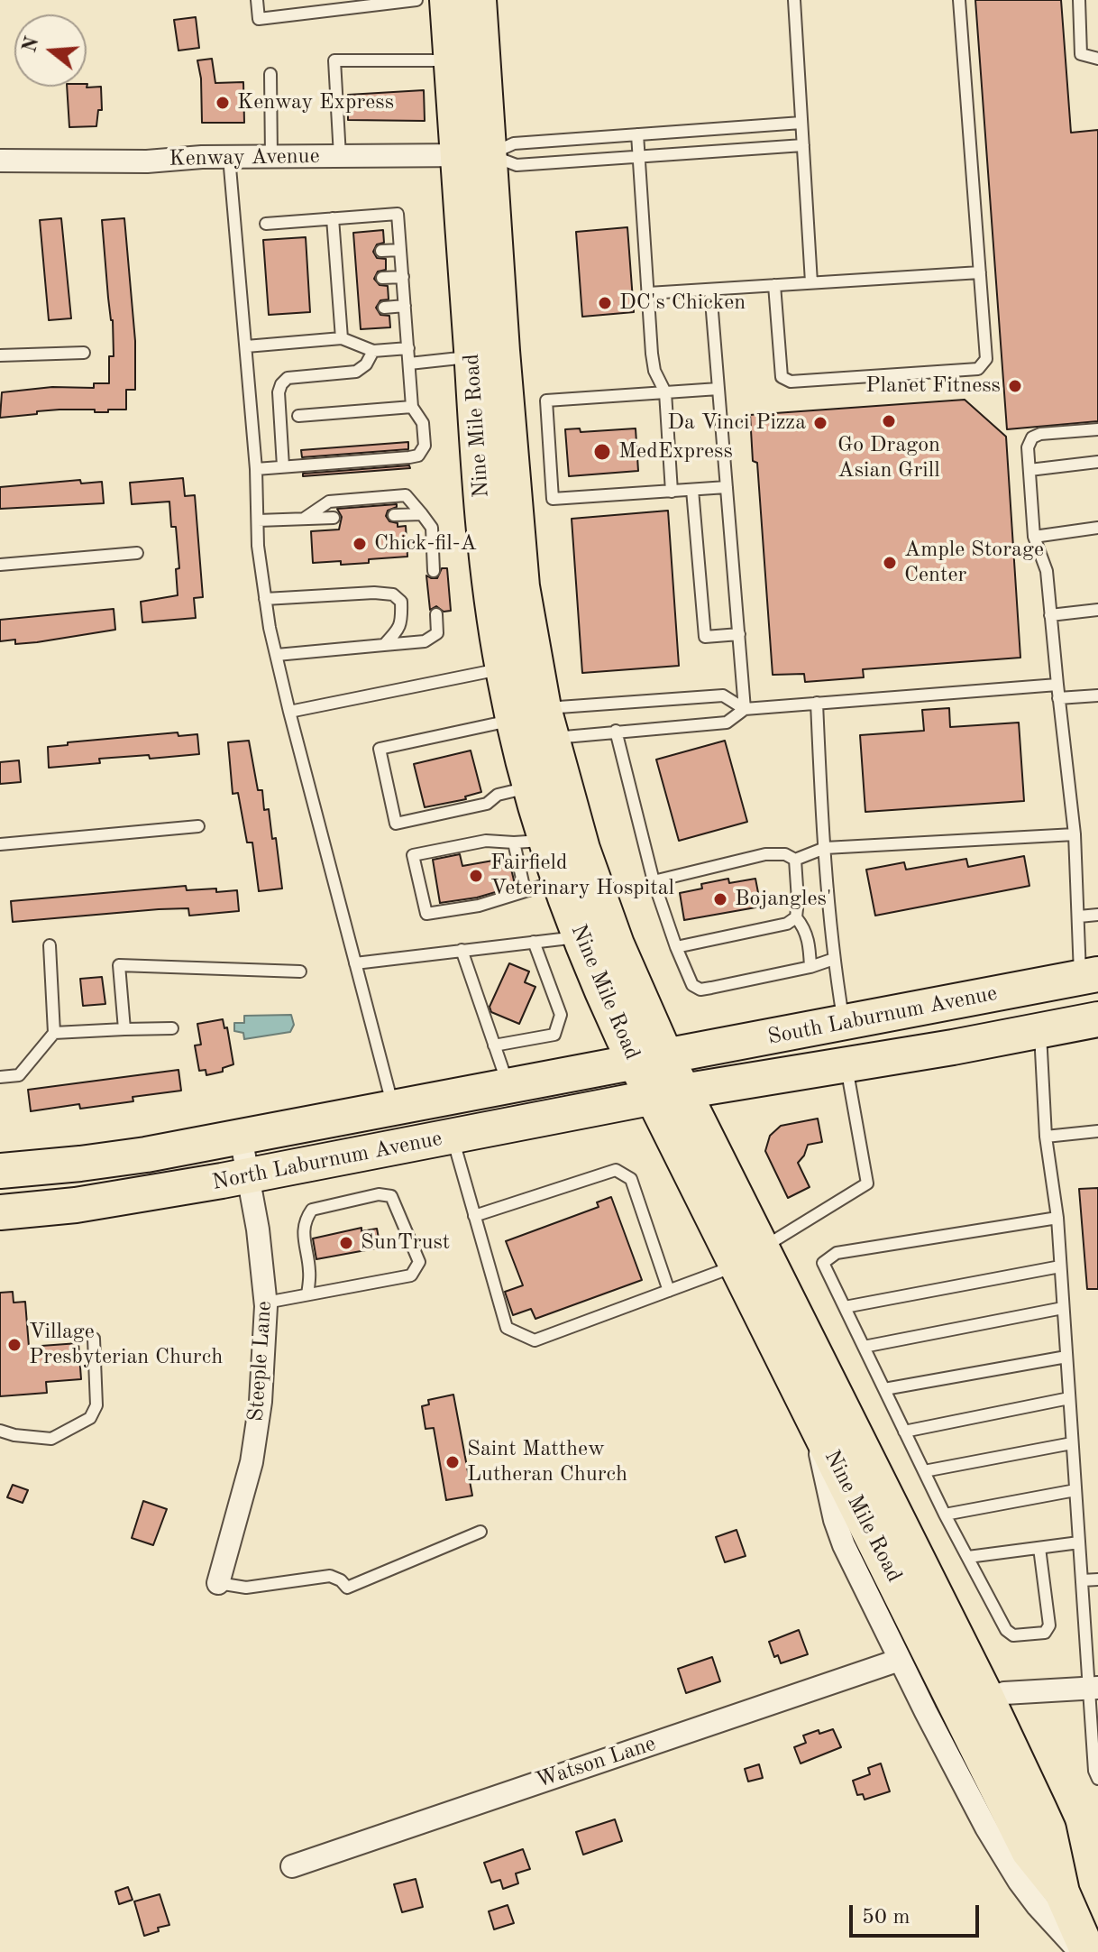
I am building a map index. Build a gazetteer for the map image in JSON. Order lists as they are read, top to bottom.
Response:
{
  "streets": {
    "main road": ["Nine Mile Road", "South Laburnum Avenue", "North Laburnum Avenue"],
    "street": ["Kenway Avenue", "Steeple Lane", "Watson Lane"]
  },
  "crossings": [
    ["Kenway Avenue", "Nine Mile Road"],
    ["Nine Mile Road", "South Laburnum Avenue"],
    ["Nine Mile Road", "North Laburnum Avenue"],
    ["South Laburnum Avenue", "North Laburnum Avenue"],
    ["North Laburnum Avenue", "Steeple Lane"]
  ],
  "places": [
    "Kenway Express",
    "DC's Chicken",
    "Planet Fitness",
    "Go Dragon Asian Grill",
    "Da Vinci Pizza",
    "MedExpress",
    "Chick-fil-A",
    "Ample Storage Center",
    "Fairfield Veterinary Hospital",
    "Bojangles'",
    "SunTrust",
    "Village Presbyterian Church",
    "Saint Matthew Lutheran Church"
  ],
  "scale_bar": "50 m",
  "north": "left"
}
